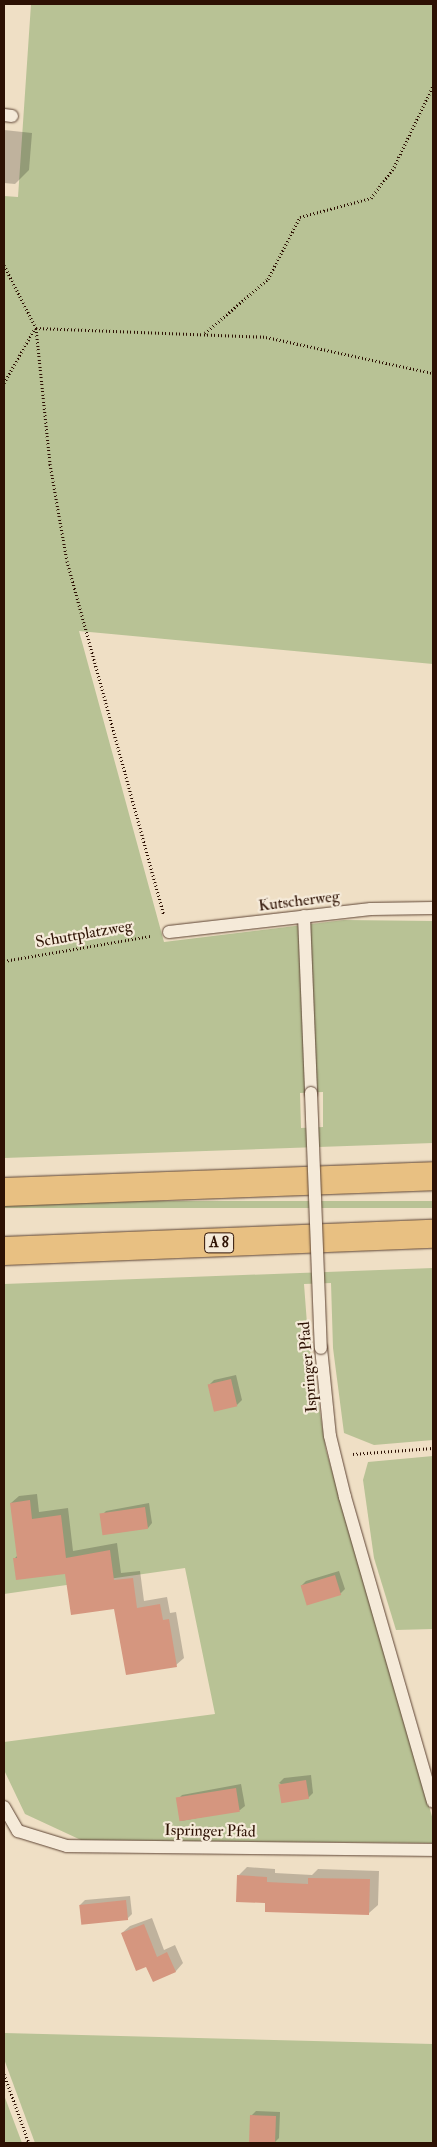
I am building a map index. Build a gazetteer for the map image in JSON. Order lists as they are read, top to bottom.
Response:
{
  "streets": {
    "highway": ["A 8"],
    "lane": ["Kutscherweg", "Ispringer Pfad"],
    "path": ["Schuttplatzweg"]
  },
  "crossings": [
    ["Kutscherweg", "Schuttplatzweg"],
    ["Kutscherweg", "Ispringer Pfad"]
  ]
}
